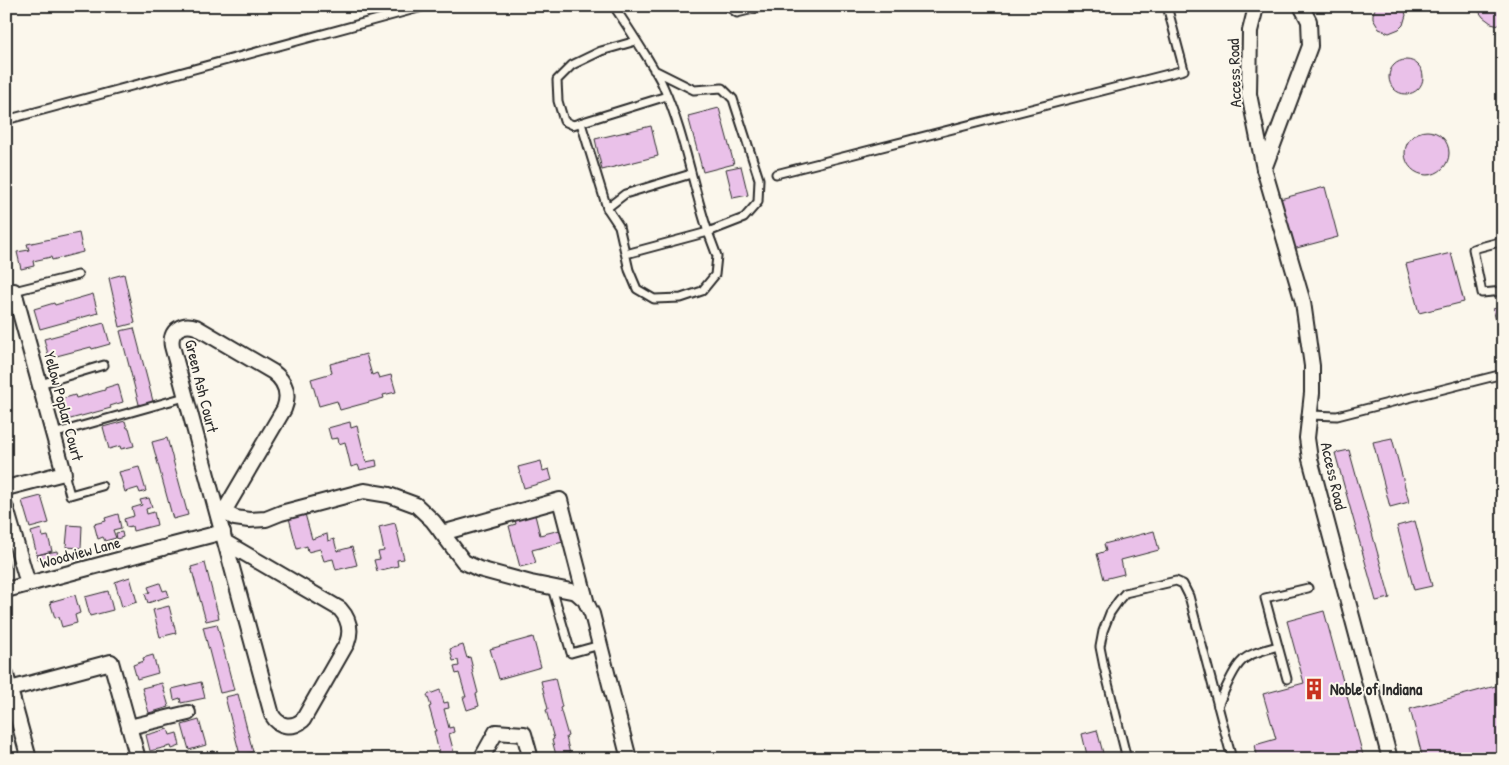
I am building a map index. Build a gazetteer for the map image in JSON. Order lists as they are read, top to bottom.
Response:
{
  "streets": {
    "street": [
      "Access Road",
      "Green Ash Court",
      "Yellow Poplar Court",
      "Woodview Lane"
    ]
  },
  "crossings": [
    ["Green Ash Court", "Woodview Lane"]
  ],
  "places": {
    "building": ["Noble of Indiana"]
  }
}
